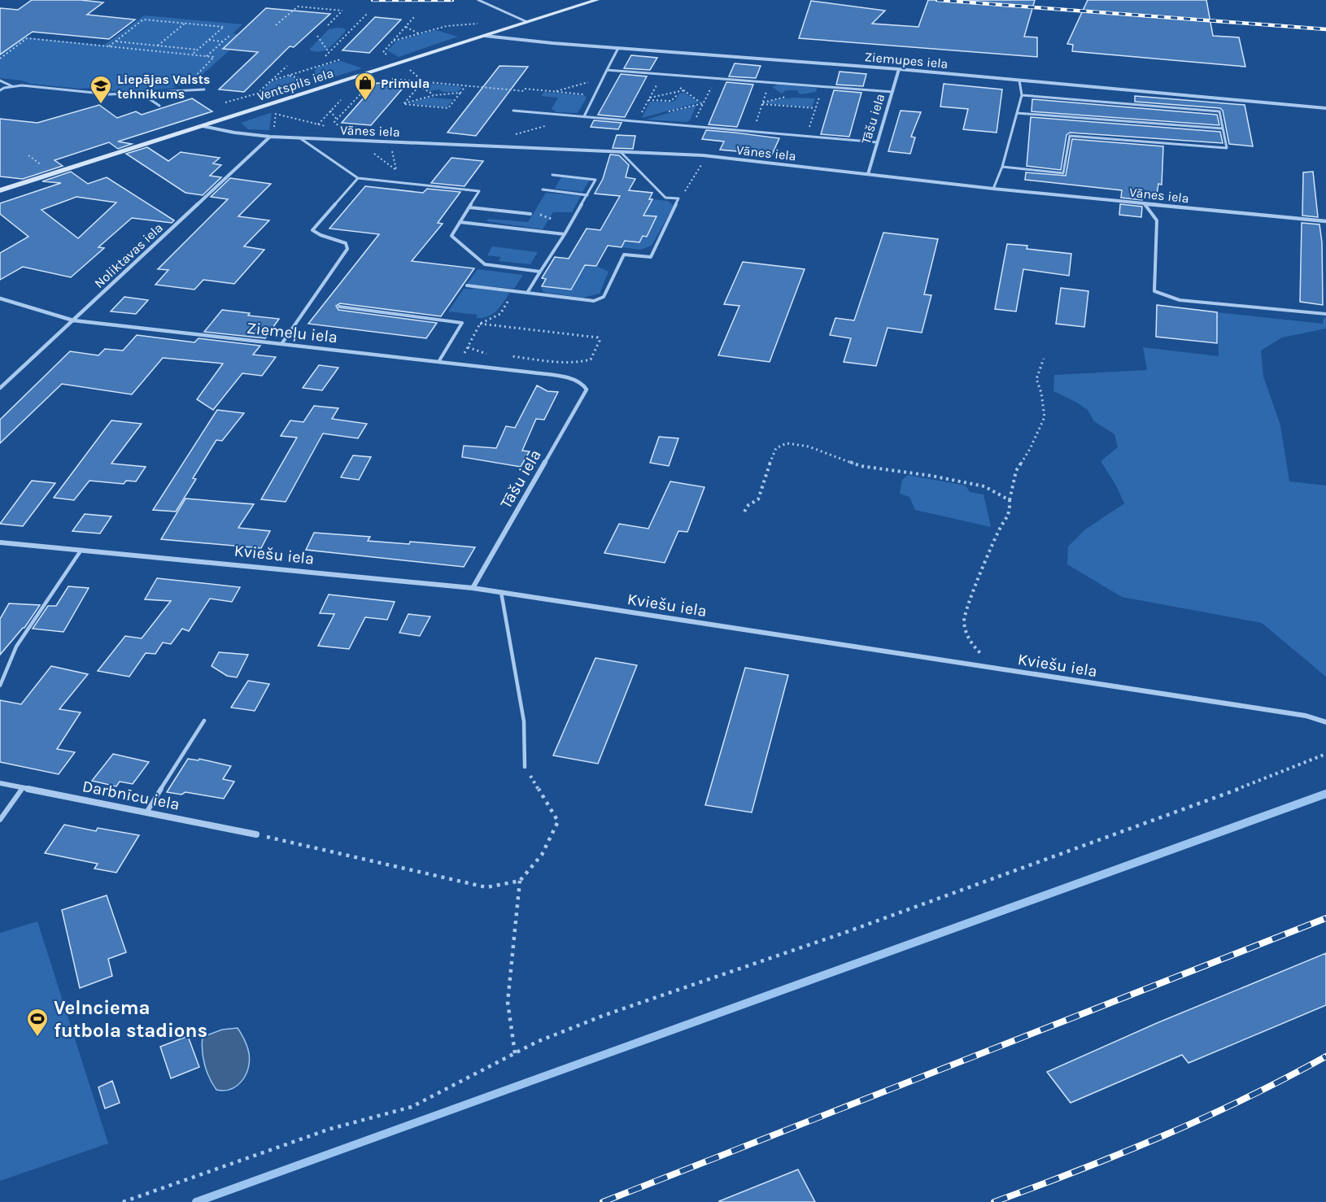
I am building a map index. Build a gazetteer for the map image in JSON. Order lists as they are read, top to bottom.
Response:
{
  "streets": {
    "street": [
      "Ziemupes iela",
      "Ventspils iela",
      "Tāšu iela",
      "Vānes iela",
      "Noliktavas iela",
      "Ziemeļu iela",
      "Kviešu iela",
      "Darbnīcu iela"
    ]
  },
  "crossings": [
    ["Ziemupes iela", "Ventspils iela"],
    ["Ziemupes iela", "Tāšu iela"],
    ["Ventspils iela", "Vānes iela"],
    ["Tāšu iela", "Vānes iela"],
    ["Tāšu iela", "Ziemeļu iela"],
    ["Tāšu iela", "Kviešu iela"],
    ["Vānes iela", "Noliktavas iela"],
    ["Noliktavas iela", "Ziemeļu iela"]
  ],
  "places": {
    "shop": ["Primula"],
    "school or university": ["Liepājas Valsts tehnikums"],
    "sports": ["Velnciema futbola stadions"]
  }
}
